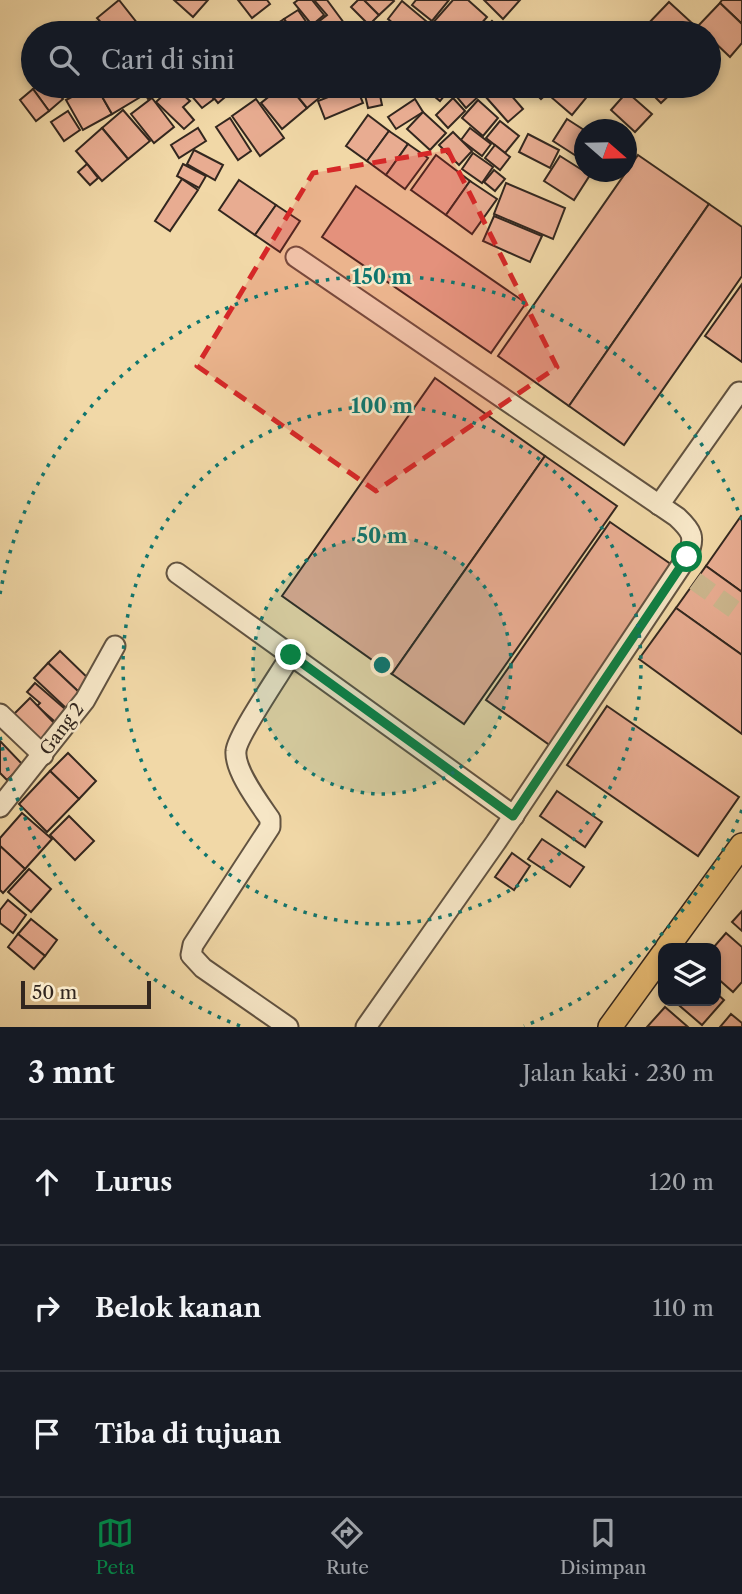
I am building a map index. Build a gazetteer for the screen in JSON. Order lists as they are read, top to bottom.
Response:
{
  "streets": {
    "street": ["Gang 2"]
  },
  "scale_bar": "50 m",
  "north": "right",
  "page": {
    "search": "Cari di sini",
    "scale": "50 m",
    "heading": ["3 mnt", "Jalan kaki · 230 m"],
    "list": [
      ["Lurus", "120 m"],
      ["Belok kanan", "110 m"],
      "Tiba di tujuan"
    ],
    "nav": ["Peta", "Rute", "Disimpan"]
  },
  "rings": ["150 m", "100 m", "50 m"]
}
